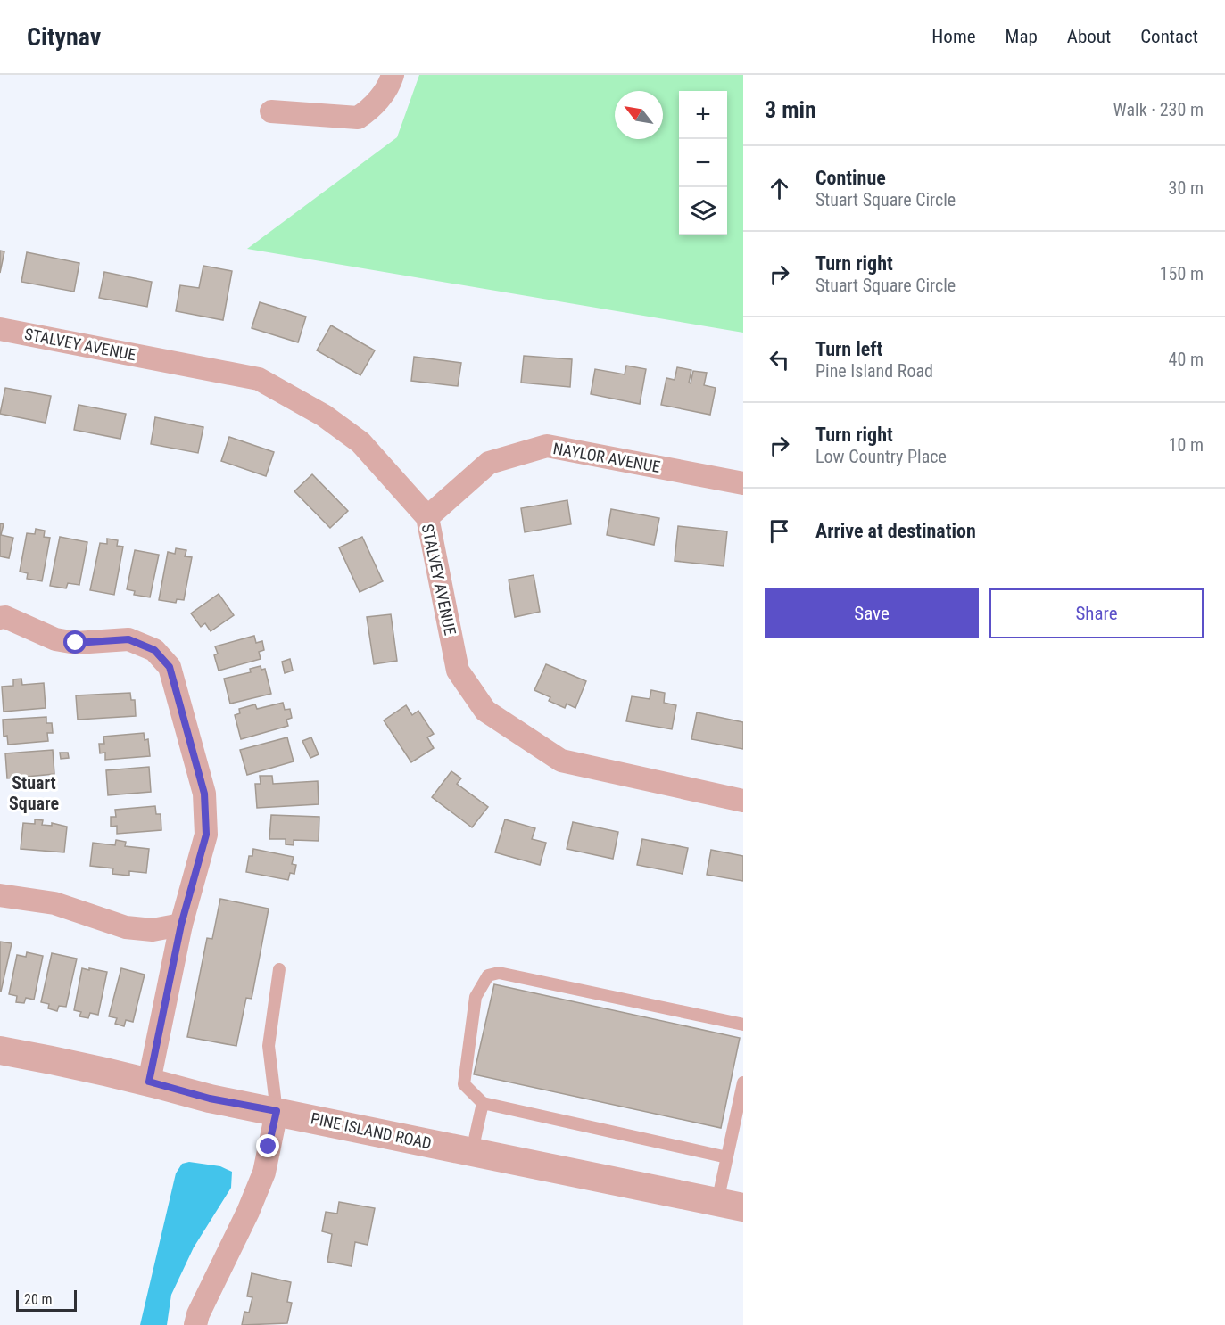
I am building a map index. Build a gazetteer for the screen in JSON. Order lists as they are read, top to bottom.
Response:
{
  "streets": {
    "street": ["STALVEY AVENUE", "NAYLOR AVENUE", "PINE ISLAND ROAD"]
  },
  "crossings": [
    ["STALVEY AVENUE", "NAYLOR AVENUE"]
  ],
  "districts": ["Stuart Square"],
  "scale_bar": "20 m",
  "north": "top left",
  "page": {
    "header": "Citynav",
    "nav": [
      "Home",
      "Map",
      "About",
      "Contact"
    ],
    "heading": ["3 min", "Walk · 230 m"],
    "map_buttons": ["+", "−"],
    "list": [
      ["Continue", "Stuart Square Circle", "30 m"],
      ["Turn right", "Stuart Square Circle", "150 m"],
      ["Turn left", "Pine Island Road", "40 m"],
      ["Turn right", "Low Country Place", "10 m"],
      "Arrive at destination"
    ],
    "buttons": ["Save", "Share"],
    "scale": "20 m"
  }
}
